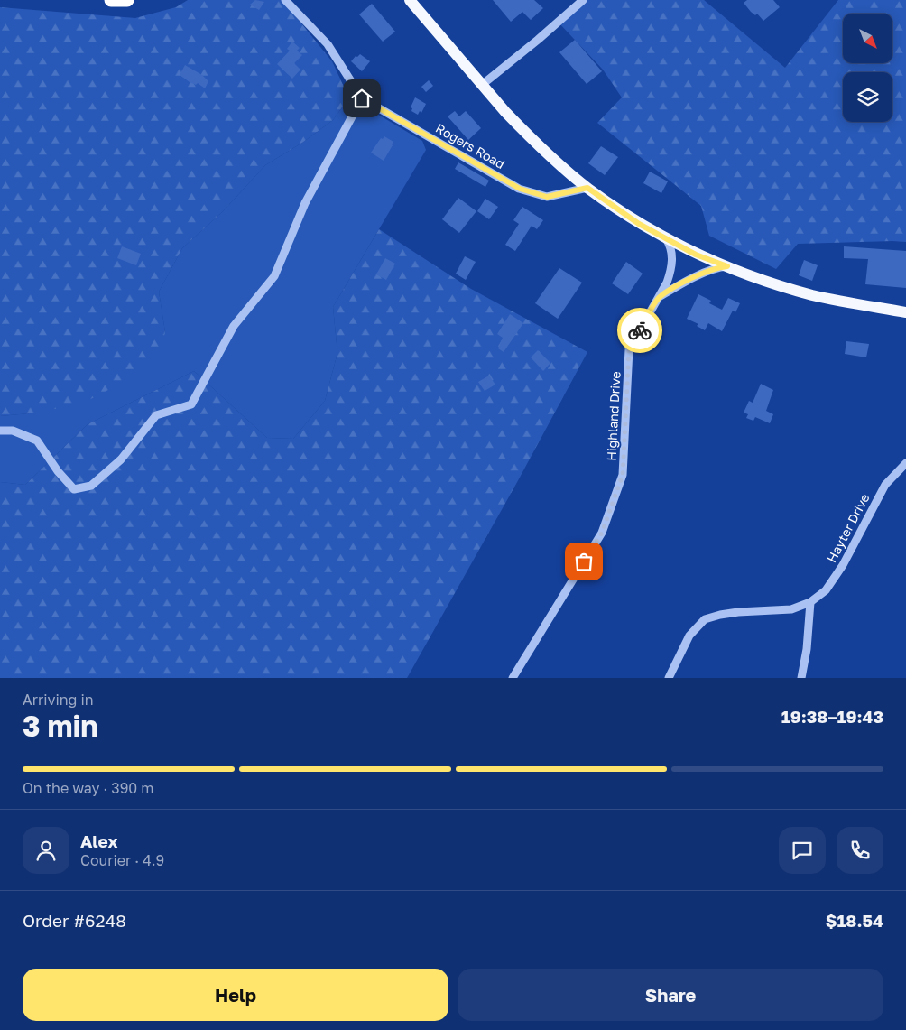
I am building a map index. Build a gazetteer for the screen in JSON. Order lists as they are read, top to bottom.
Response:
{
  "streets": {
    "street": ["Rogers Road", "Highland Drive", "Hayter Drive"]
  },
  "north": "bottom right",
  "page": {
    "heading": ["3 min", "Arriving in", "19:38–19:43"],
    "panel": [
      "Alex",
      "Courier · 4.9",
      "Order #6248",
      "$18.54"
    ],
    "bar": "On the way · 390 m",
    "buttons": ["Help", "Share"]
  }
}
